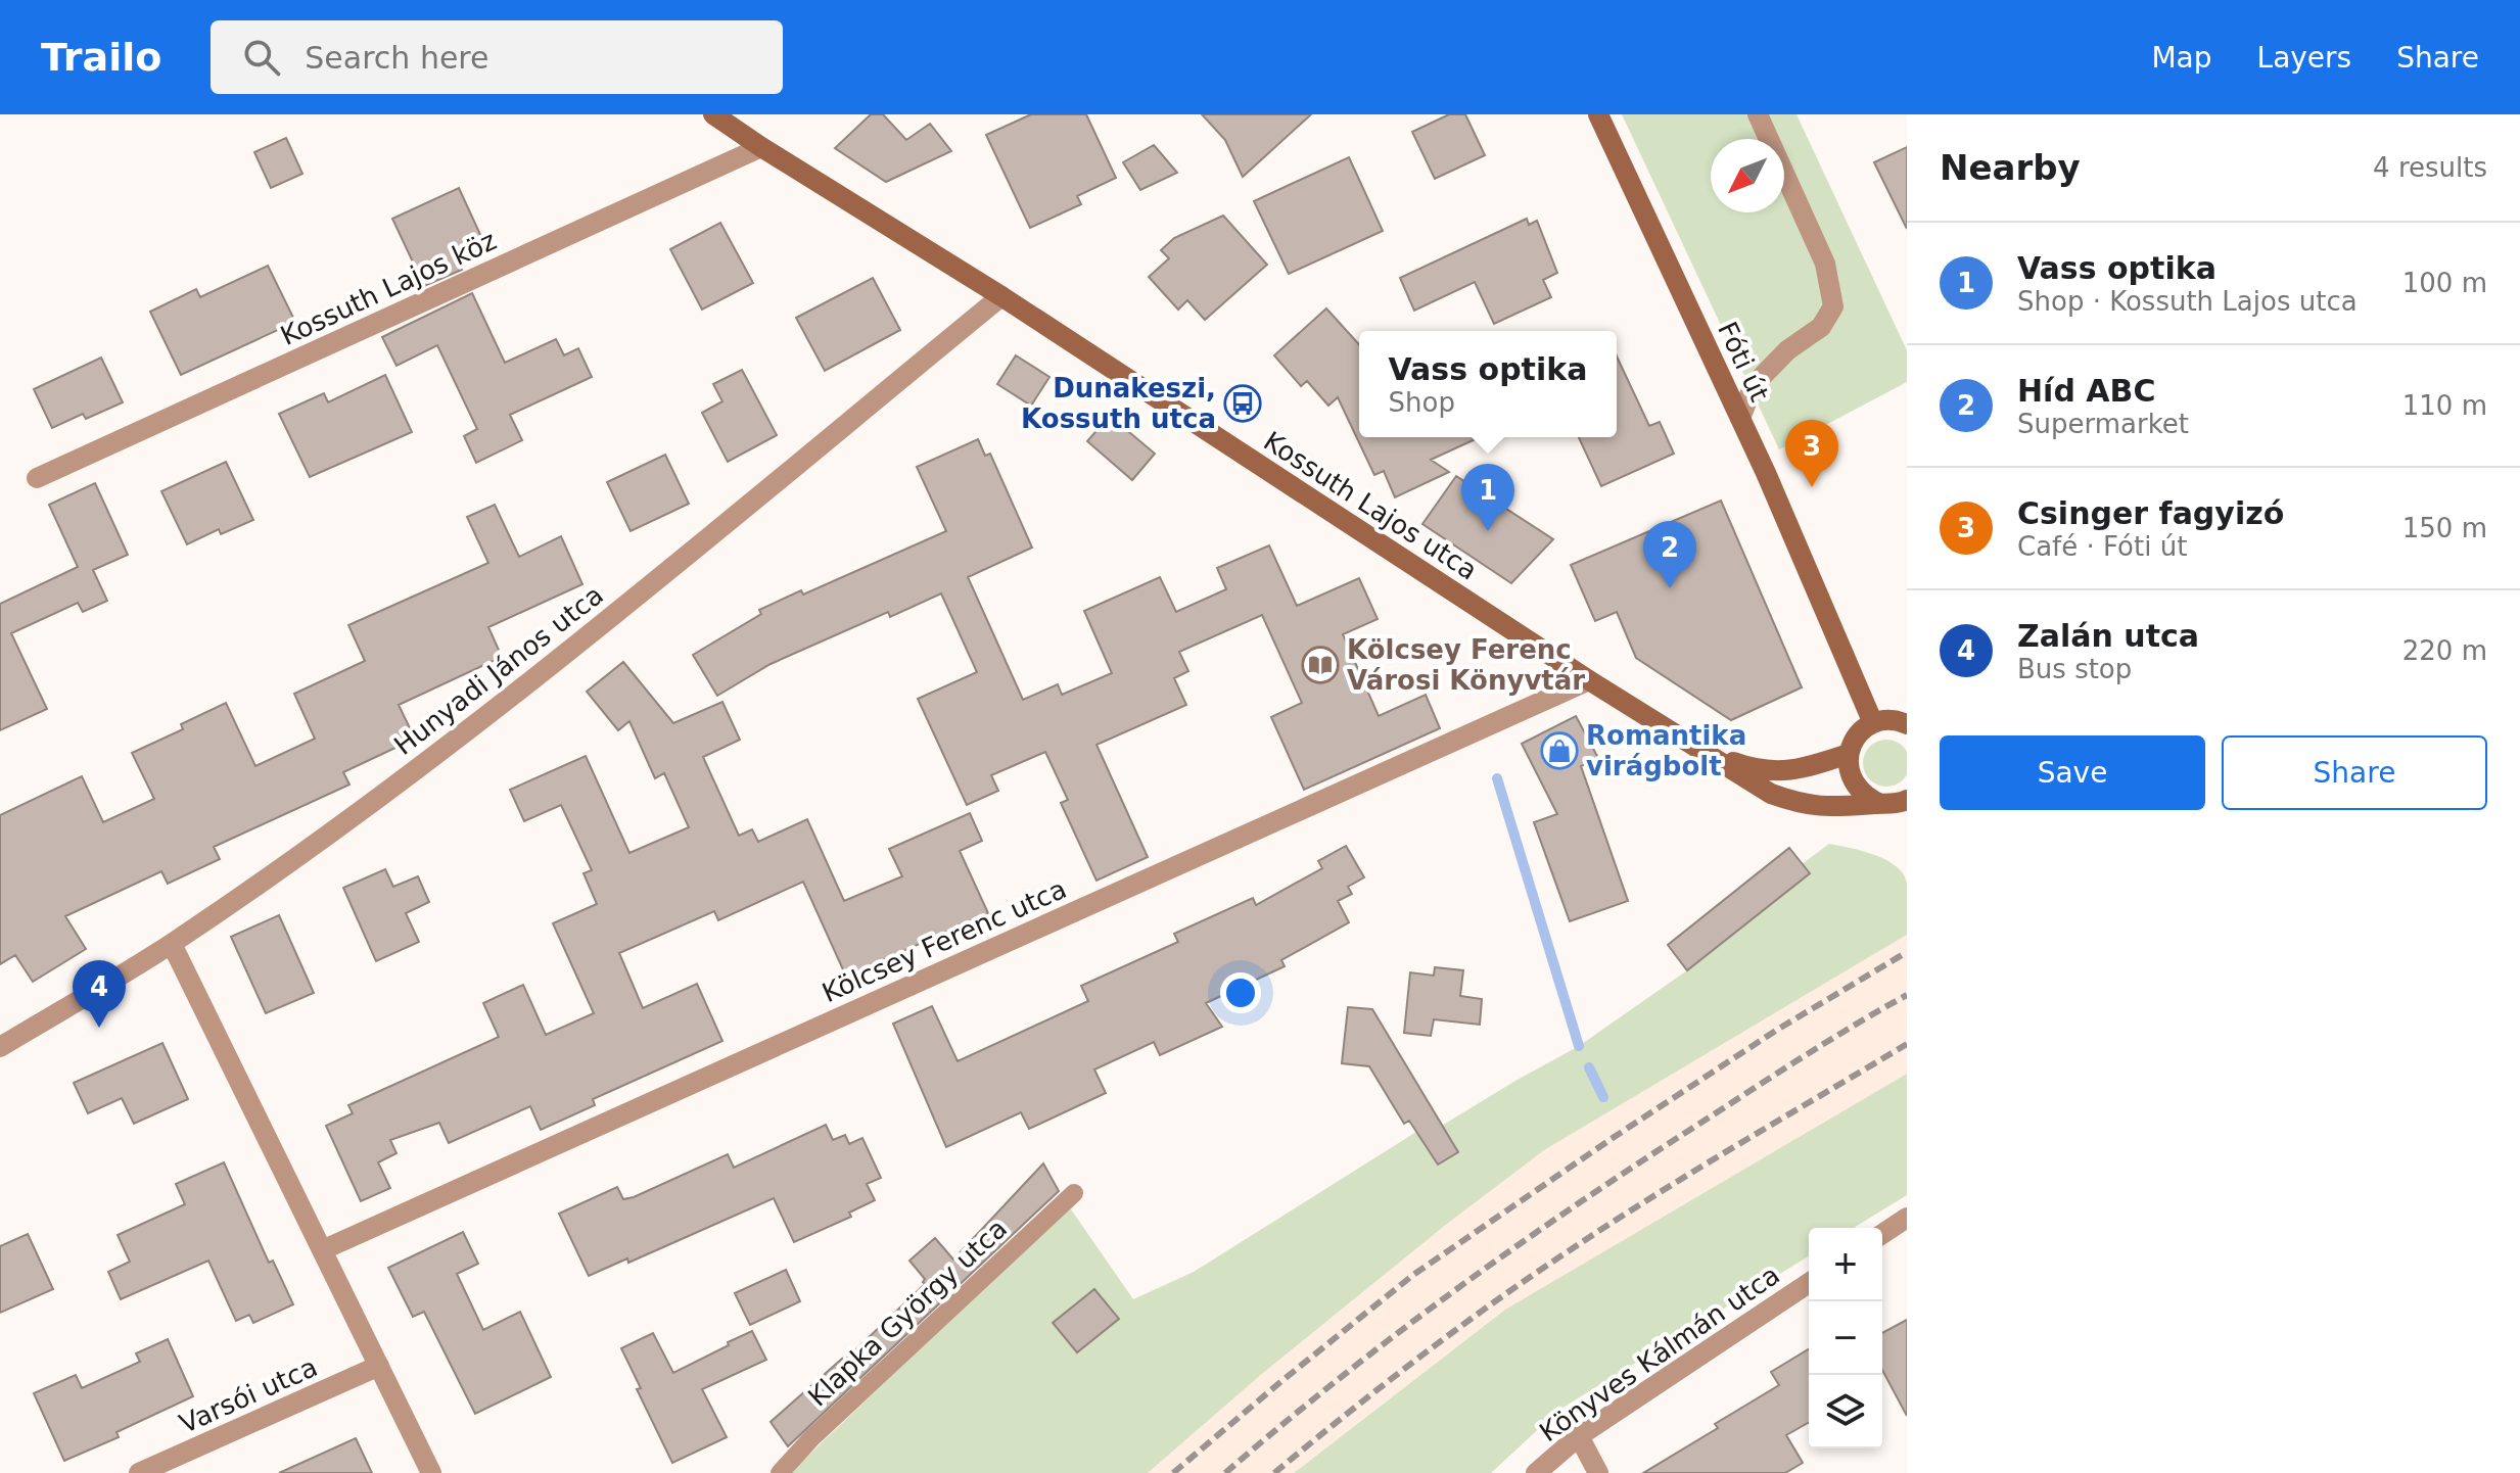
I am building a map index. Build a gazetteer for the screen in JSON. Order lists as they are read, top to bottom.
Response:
{
  "streets": {
    "street": [
      "Kossuth Lajos köz",
      "Fóti út",
      "Kossuth Lajos utca",
      "Hunyadi János utca",
      "Kölcsey Ferenc utca",
      "Könyves Kálmán utca",
      "Varsói utca"
    ],
    "lane": ["Klapka György utca"]
  },
  "crossings": [
    ["Kossuth Lajos köz", "Kossuth Lajos utca"],
    ["Kossuth Lajos utca", "Hunyadi János utca"],
    ["Kossuth Lajos utca", "Kölcsey Ferenc utca"]
  ],
  "places": {
    "bus stop": ["Dunakeszi, Kossuth utca"],
    "library": ["Kölcsey Ferenc Városi Könyvtár"],
    "shop": ["Romantika virágbolt"]
  },
  "north": "bottom left",
  "page": {
    "header": "Trailo",
    "search": "Search here",
    "nav": ["Map", "Layers", "Share"],
    "heading": ["Nearby", "4 results"],
    "list": [
      {
        "mark": "1",
        "name": "Vass optika",
        "note": "Shop · Kossuth Lajos utca",
        "value": "100 m"
      },
      {
        "mark": "2",
        "name": "Híd ABC",
        "note": "Supermarket",
        "value": "110 m"
      },
      {
        "mark": "3",
        "name": "Csinger fagyizó",
        "note": "Café · Fóti út",
        "value": "150 m"
      },
      {
        "mark": "4",
        "name": "Zalán utca",
        "note": "Bus stop",
        "value": "220 m"
      }
    ],
    "popup": ["Vass optika", "Shop"],
    "pins": [
      "3",
      "1",
      "2",
      "4"
    ],
    "buttons": ["Save", "Share"],
    "map_buttons": ["+", "−"]
  }
}
